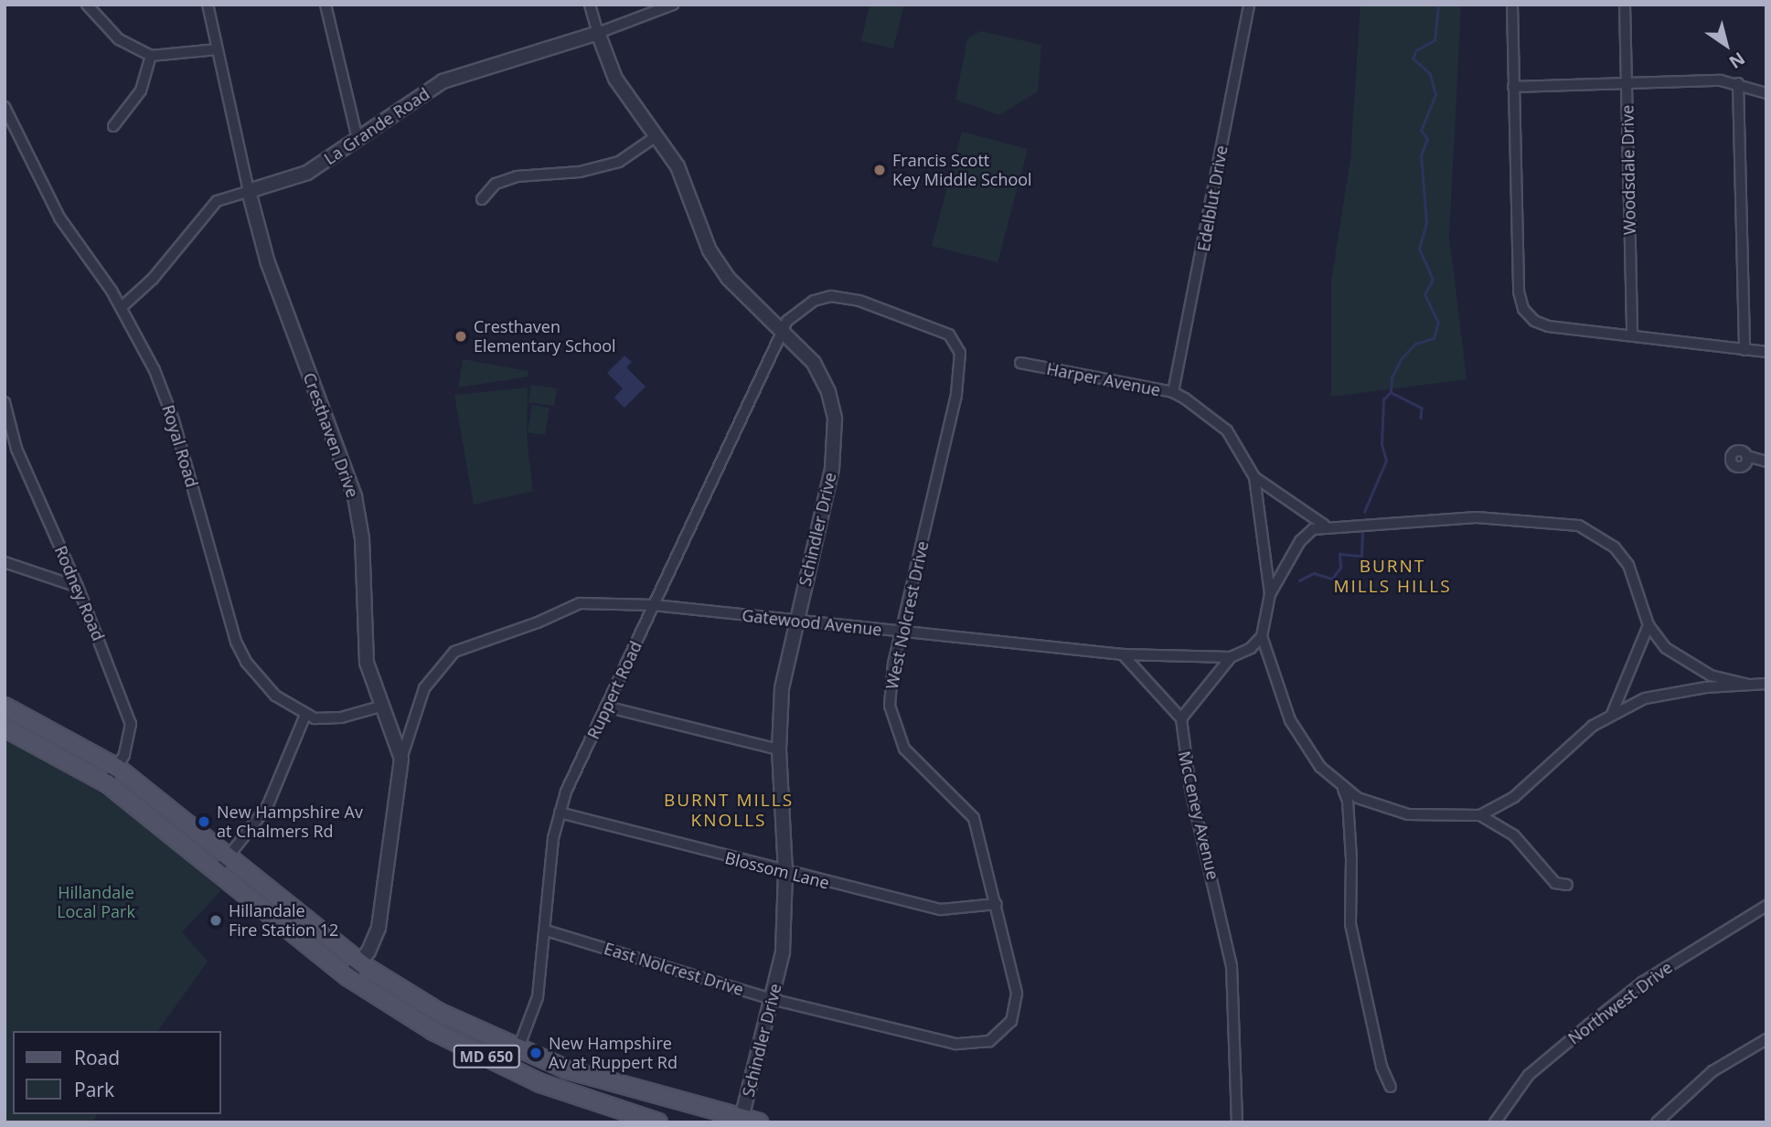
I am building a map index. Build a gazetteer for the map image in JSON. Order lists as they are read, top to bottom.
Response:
{
  "streets": {
    "main road": ["MD 650"],
    "street": [
      "La Grande Road",
      "Woodsdale Drive",
      "Edelblut Drive",
      "Harper Avenue",
      "Cresthaven Drive",
      "Royal Road",
      "Schindler Drive",
      "Rodney Road",
      "West Nolcrest Drive",
      "Gatewood Avenue",
      "Ruppert Road",
      "McCeney Avenue",
      "Blossom Lane",
      "East Nolcrest Drive",
      "Northwest Drive"
    ]
  },
  "crossings": [
    ["La Grande Road", "Cresthaven Drive"],
    ["La Grande Road", "Royal Road"],
    ["La Grande Road", "Schindler Drive"],
    ["Edelblut Drive", "Harper Avenue"],
    ["Cresthaven Drive", "Gatewood Avenue"],
    ["Cresthaven Drive", "MD 650"],
    ["Schindler Drive", "West Nolcrest Drive"],
    ["Schindler Drive", "Gatewood Avenue"],
    ["Schindler Drive", "Ruppert Road"],
    ["Schindler Drive", "Blossom Lane"],
    ["Schindler Drive", "East Nolcrest Drive"],
    ["Schindler Drive", "MD 650"],
    ["Rodney Road", "MD 650"],
    ["West Nolcrest Drive", "Gatewood Avenue"],
    ["West Nolcrest Drive", "Ruppert Road"],
    ["West Nolcrest Drive", "Blossom Lane"],
    ["West Nolcrest Drive", "East Nolcrest Drive"],
    ["Gatewood Avenue", "Ruppert Road"],
    ["Ruppert Road", "Blossom Lane"],
    ["Ruppert Road", "East Nolcrest Drive"],
    ["Ruppert Road", "MD 650"]
  ],
  "districts": ["BURNT MILLS HILLS", "BURNT MILLS KNOLLS"],
  "parks": ["Hillandale Local Park"],
  "places": [
    "Francis Scott Key Middle School",
    "Cresthaven Elementary School",
    "New Hampshire Av at Chalmers Rd",
    "Hillandale Fire Station 12",
    "New Hampshire Av at Ruppert Rd"
  ],
  "legend": ["Road", "Park"],
  "north": "bottom right"
}
